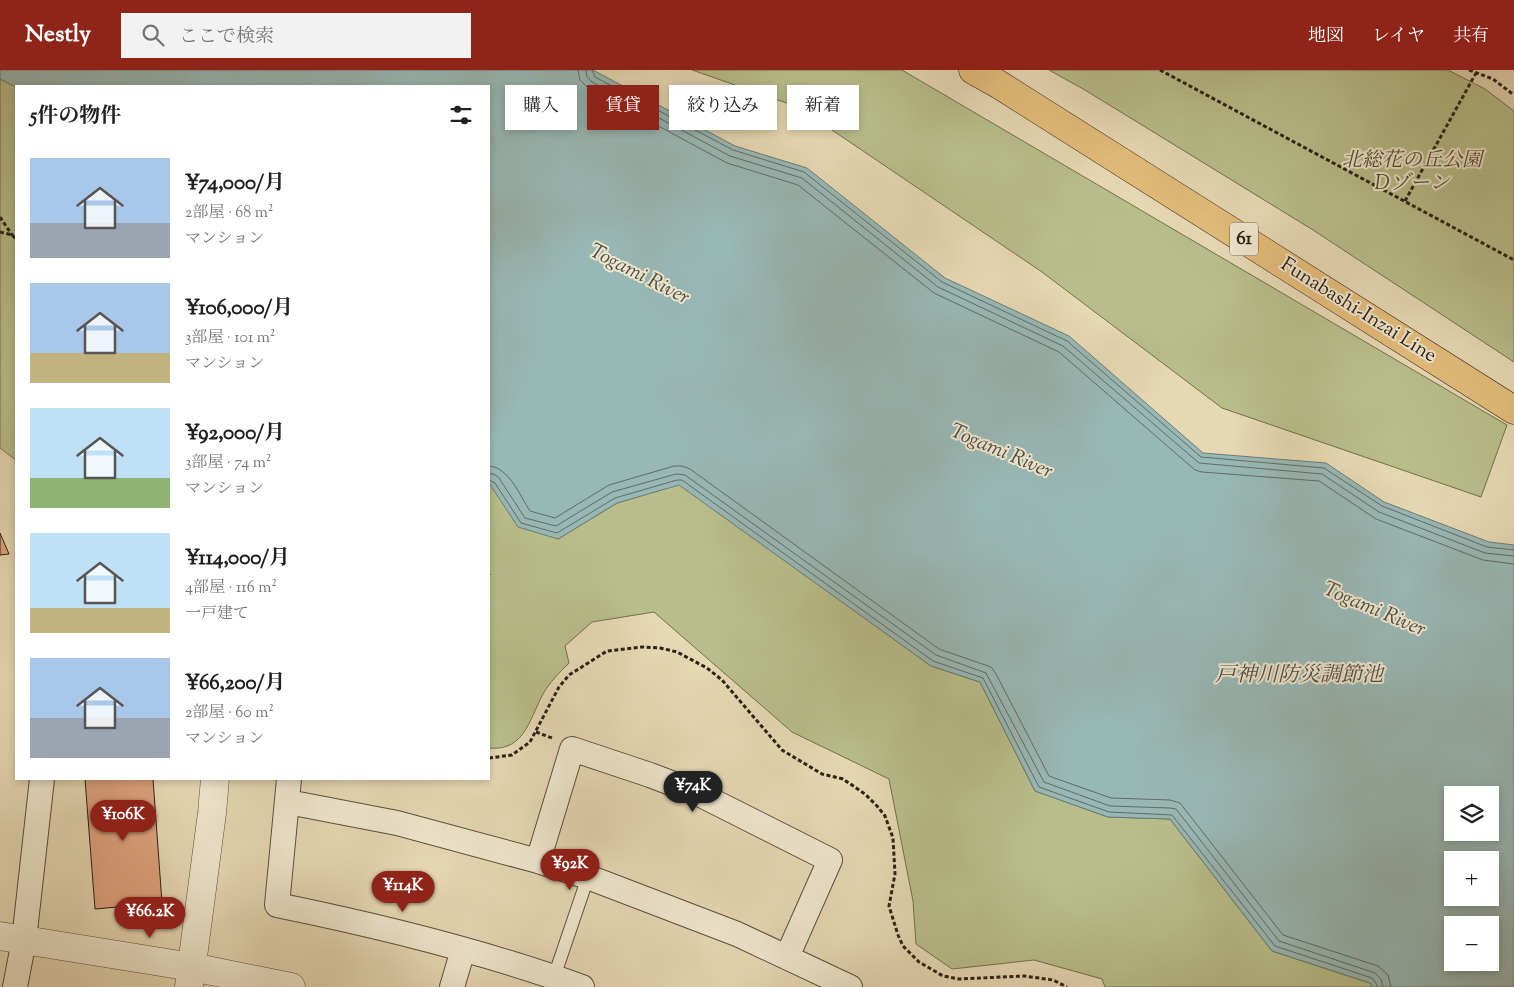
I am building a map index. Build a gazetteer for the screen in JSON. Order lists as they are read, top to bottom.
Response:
{
  "streets": {
    "main road": ["61", "Funabashi-Inzai Line"]
  },
  "water": ["Togami River", "戸神川防災調節池"],
  "parks": ["北総花の丘公園 Dゾーン"],
  "page": {
    "header": "Nestly",
    "search": "ここで検索",
    "nav": ["地図", "レイヤ", "共有"],
    "chip": [
      "購入",
      "賃貸",
      "絞り込み",
      "新着"
    ],
    "heading": "5件の物件",
    "list": [
      {
        "name": "¥74,000/月",
        "note": "2部屋 · 68 m² · マンション"
      },
      {
        "name": "¥106,000/月",
        "note": "3部屋 · 101 m² · マンション"
      },
      {
        "name": "¥92,000/月",
        "note": "3部屋 · 74 m² · マンション"
      },
      {
        "name": "¥114,000/月",
        "note": "4部屋 · 116 m² · 一戸建て"
      },
      {
        "name": "¥66,200/月",
        "note": "2部屋 · 60 m² · マンション"
      }
    ],
    "price": [
      "¥74K",
      "¥106K",
      "¥92K",
      "¥114K",
      "¥66.2K"
    ],
    "map_buttons": ["+", "−"]
  }
}
